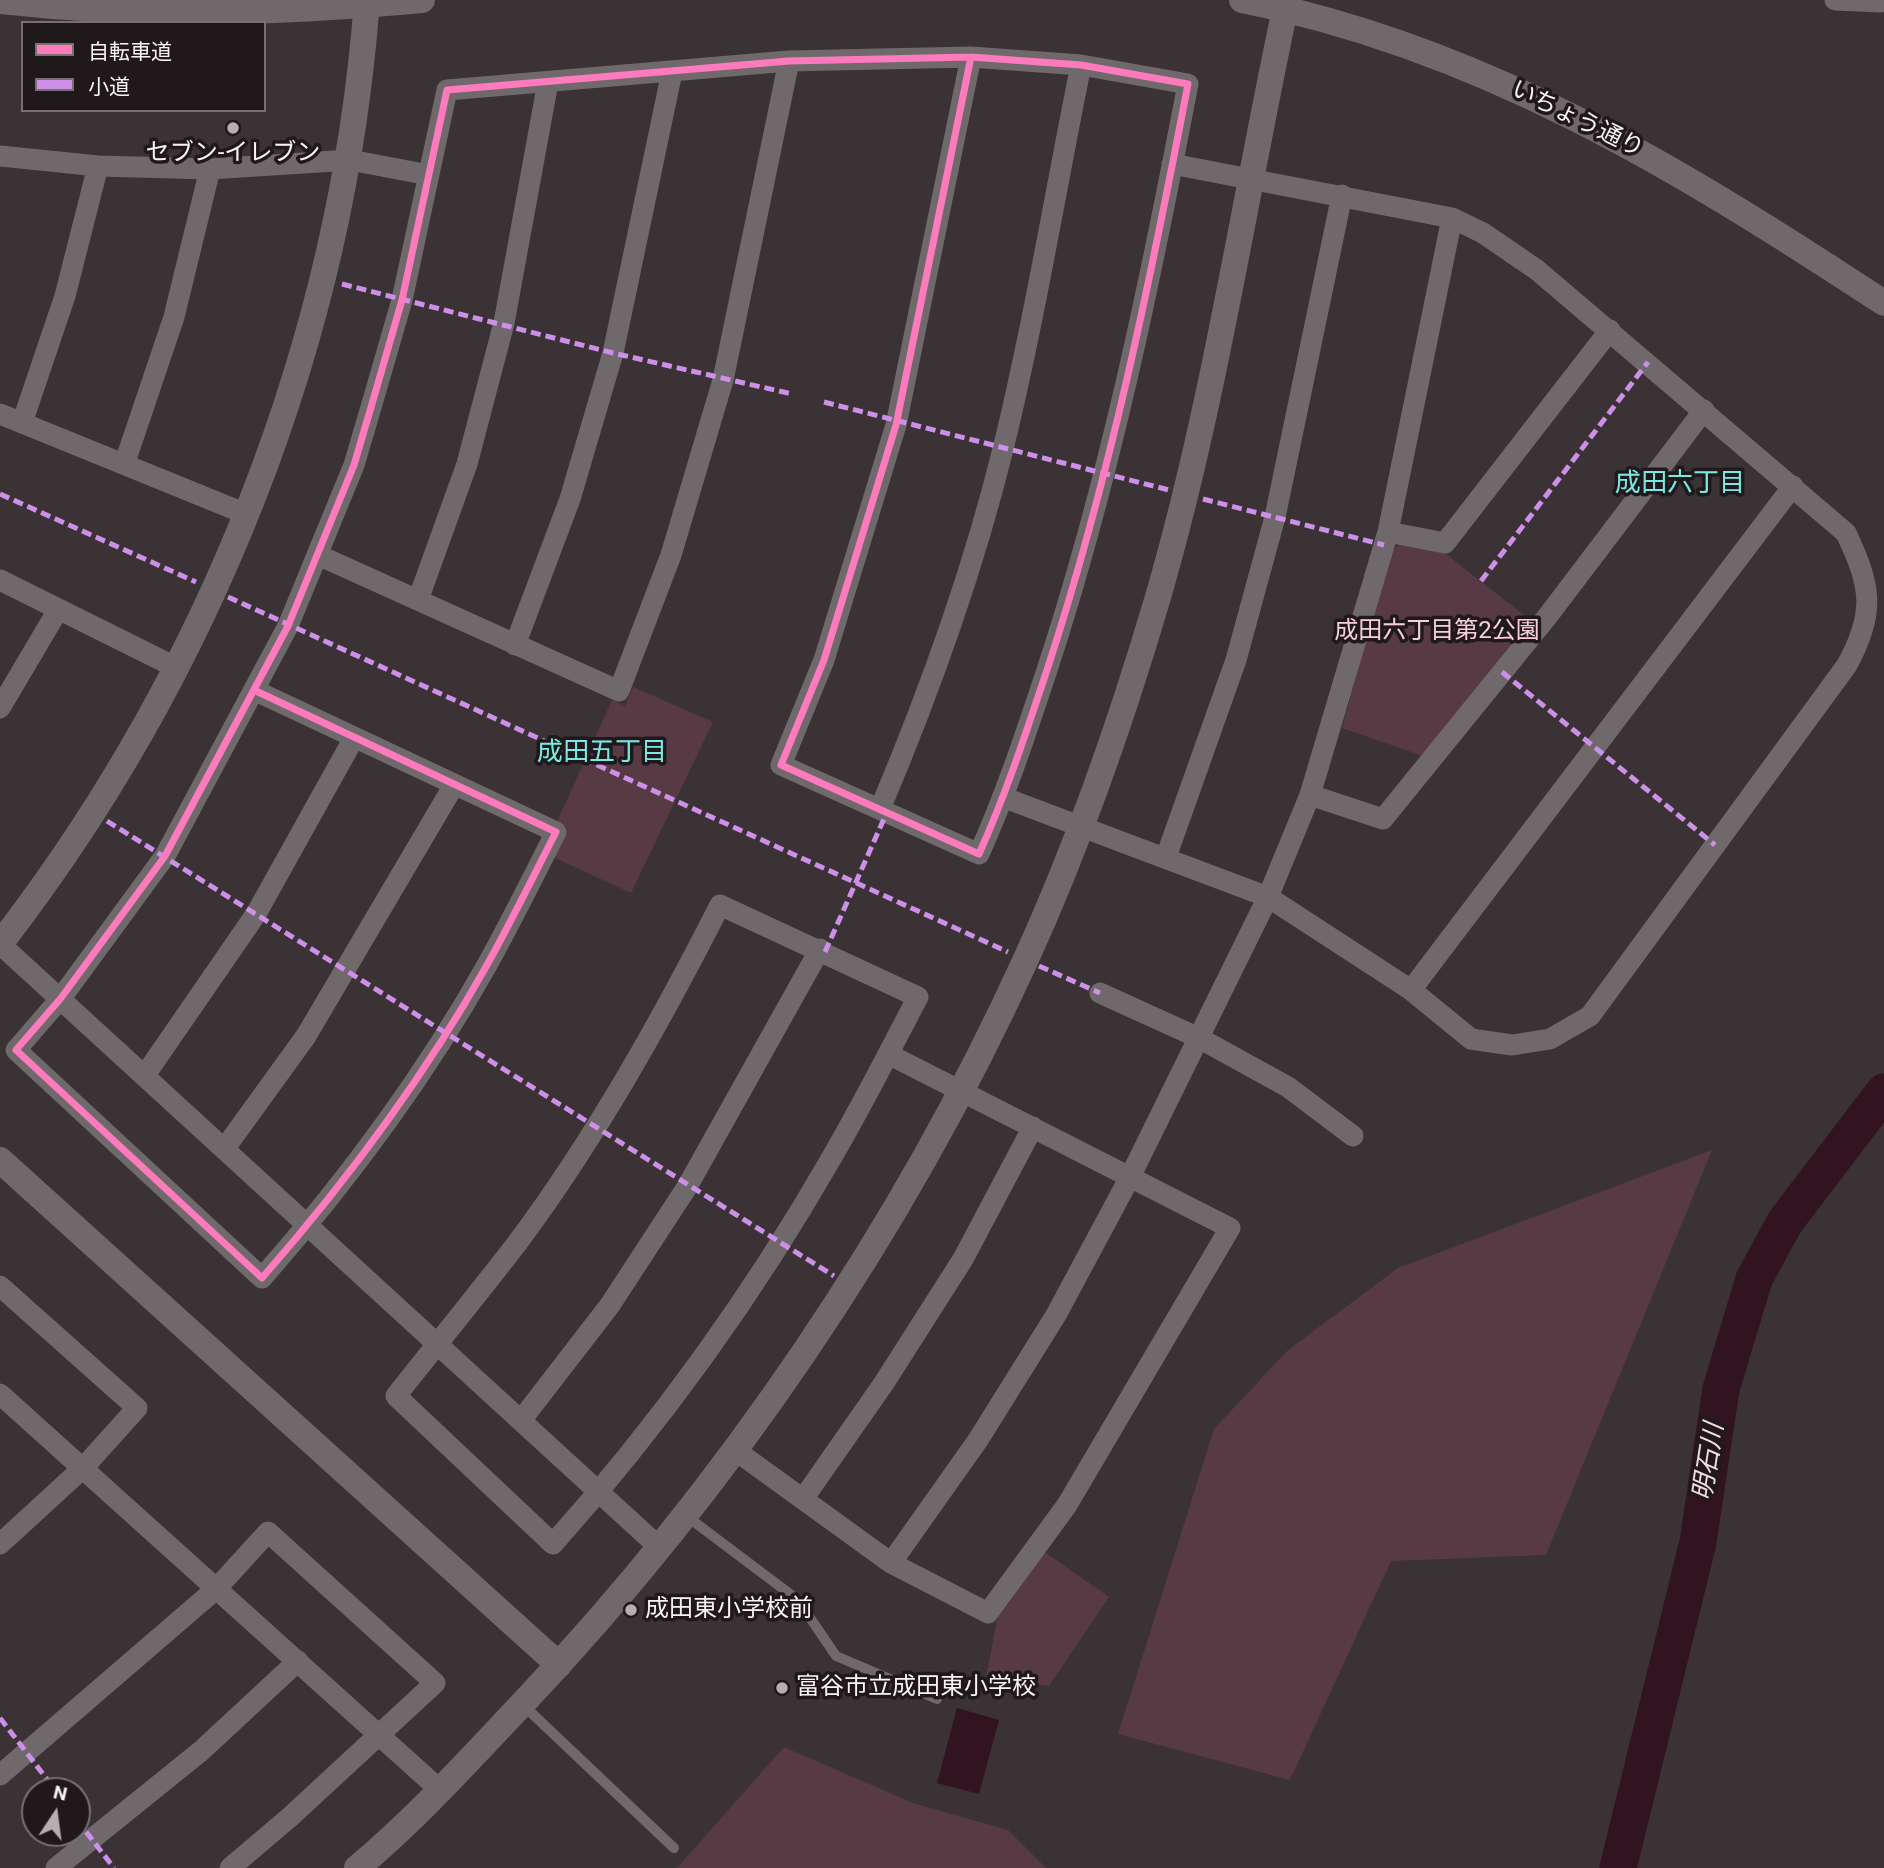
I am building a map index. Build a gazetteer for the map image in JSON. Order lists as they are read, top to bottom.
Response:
{
  "streets": {
    "street": ["いちょう通り"]
  },
  "districts": ["成田六丁目", "成田五丁目"],
  "water": ["明石川"],
  "parks": ["成田六丁目第2公園"],
  "places": ["セブン-イレブン", "成田東小学校前", "富谷市立成田東小学校"],
  "legend": ["自転車道", "小道"],
  "north": "top"
}
